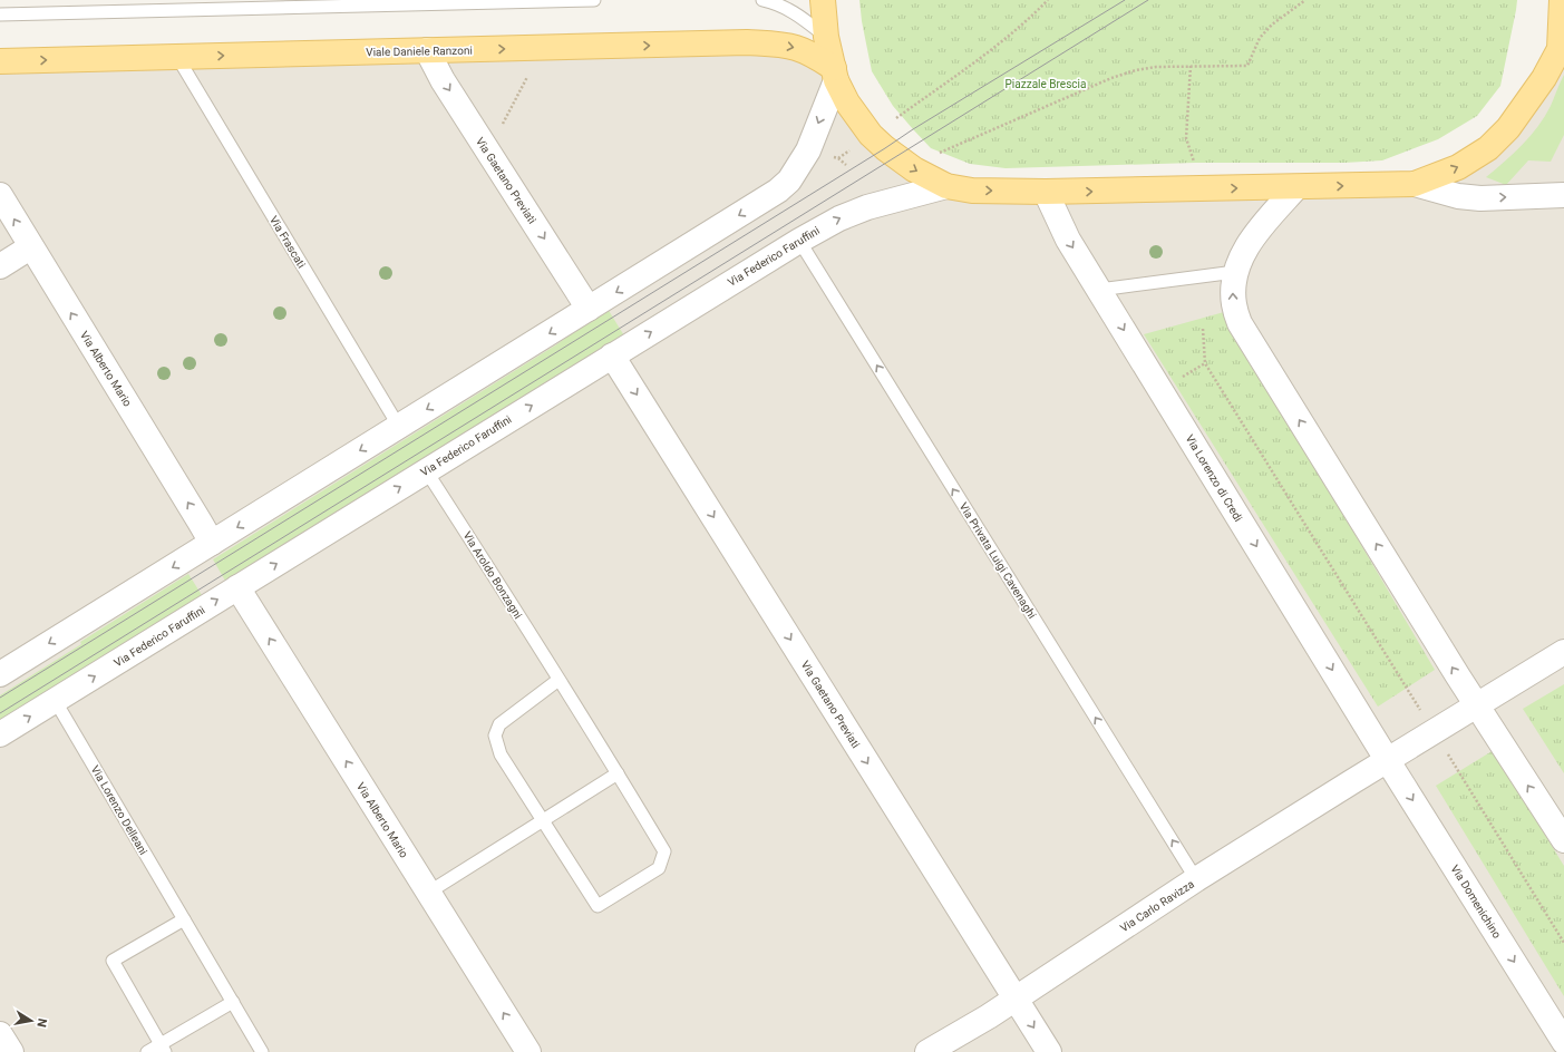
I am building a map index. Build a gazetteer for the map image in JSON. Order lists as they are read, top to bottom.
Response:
{
  "streets": {
    "main road": ["Viale Daniele Ranzoni"],
    "street": [
      "Via Gaetano Previati",
      "Via Federico Faruffini",
      "Via Alberto Mario",
      "Via Lorenzo di Credi",
      "Via Domenichino",
      "Via Carlo Ravizza"
    ],
    "lane": [
      "Via Frascati",
      "Via Privata Luigi Cavenaghi",
      "Via Aroldo Bonzagni",
      "Via Lorenzo Delleani"
    ]
  },
  "crossings": [
    ["Viale Daniele Ranzoni", "Via Gaetano Previati"],
    ["Viale Daniele Ranzoni", "Via Frascati"],
    ["Via Gaetano Previati", "Via Federico Faruffini"],
    ["Via Gaetano Previati", "Via Carlo Ravizza"],
    ["Via Federico Faruffini", "Via Alberto Mario"],
    ["Via Federico Faruffini", "Via Privata Luigi Cavenaghi"],
    ["Via Federico Faruffini", "Via Aroldo Bonzagni"],
    ["Via Federico Faruffini", "Via Lorenzo Delleani"],
    ["Via Lorenzo di Credi", "Via Domenichino"],
    ["Via Lorenzo di Credi", "Via Carlo Ravizza"],
    ["Via Privata Luigi Cavenaghi", "Via Carlo Ravizza"],
    ["Via Domenichino", "Via Carlo Ravizza"]
  ],
  "one_way": [
    "Viale Daniele Ranzoni",
    "Via Gaetano Previati",
    "Via Alberto Mario",
    "Via Privata Luigi Cavenaghi"
  ],
  "parks": ["Piazzale Brescia"],
  "north": "right"
}
